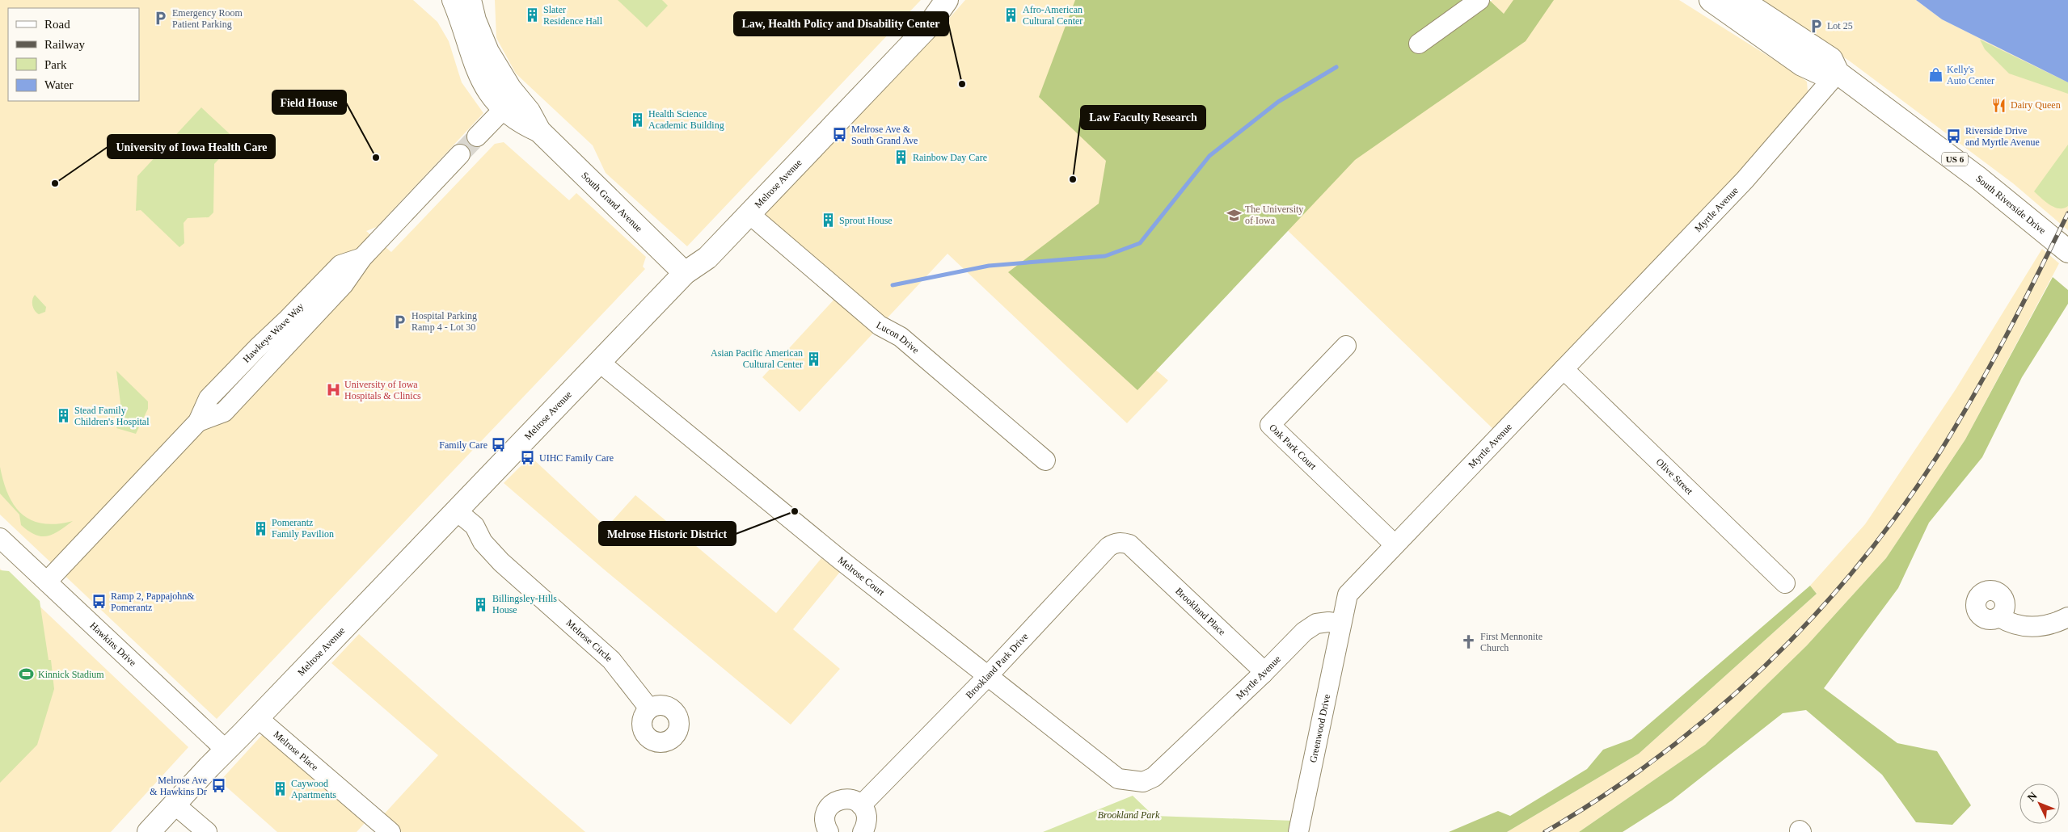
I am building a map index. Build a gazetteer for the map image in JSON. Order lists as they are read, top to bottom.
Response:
{
  "streets": {
    "main road": [
      "US 6",
      "Melrose Avenue",
      "South Grand Avenue",
      "South Riverside Drive"
    ],
    "street": [
      "Myrtle Avenue",
      "Hawkeye Wave Way",
      "Lucon Drive",
      "Oak Park Court",
      "Olive Street",
      "Melrose Court",
      "Brookland Place",
      "Melrose Circle",
      "Hawkins Drive",
      "Brookland Park Drive",
      "Greenwood Drive",
      "Melrose Place"
    ]
  },
  "crossings": [
    ["Melrose Avenue", "South Grand Avenue"],
    ["Melrose Avenue", "Lucon Drive"],
    ["Melrose Avenue", "Melrose Court"],
    ["Melrose Avenue", "Melrose Circle"],
    ["Melrose Avenue", "Hawkins Drive"],
    ["Melrose Avenue", "Melrose Place"],
    ["South Riverside Drive", "Myrtle Avenue"],
    ["Myrtle Avenue", "Oak Park Court"],
    ["Myrtle Avenue", "Olive Street"],
    ["Myrtle Avenue", "Melrose Court"],
    ["Myrtle Avenue", "Brookland Place"],
    ["Myrtle Avenue", "Greenwood Drive"],
    ["Hawkeye Wave Way", "Hawkins Drive"],
    ["Melrose Court", "Brookland Park Drive"],
    ["Brookland Place", "Brookland Park Drive"]
  ],
  "parks": ["Brookland Park"],
  "places": {
    "building": [
      "Slater Residence Hall",
      "Afro-American Cultural Center",
      "Health Science Academic Building",
      "Rainbow Day Care",
      "Sprout House",
      "Asian Pacific American Cultural Center",
      "Stead Family Children's Hospital",
      "Pomerantz Family Pavilion",
      "Billingsley-Hills House",
      "Caywood Apartments"
    ],
    "parking": ["Emergency Room Patient Parking", "Lot 25", "Hospital Parking Ramp 4 - Lot 30"],
    "shop": ["Kelly's Auto Center"],
    "other": [
      "Law, Health Policy and Disability Center",
      "Field House",
      "Law Faculty Research",
      "University of Iowa Health Care",
      "Melrose Historic District"
    ],
    "restaurant": ["Dairy Queen"],
    "bus stop": [
      "Melrose Ave & South Grand Ave",
      "Riverside Drive and Myrtle Avenue",
      "Family Care",
      "UIHC Family Care",
      "Ramp 2, Pappajohn& Pomerantz",
      "Melrose Ave & Hawkins Dr"
    ],
    "school or university": ["The University of Iowa"],
    "hospital": ["University of Iowa Hospitals & Clinics"],
    "church": ["First Mennonite Church"],
    "sports": ["Kinnick Stadium"]
  },
  "legend": [
    "Road",
    "Railway",
    "Park",
    "Water"
  ],
  "north": "top left"
}
